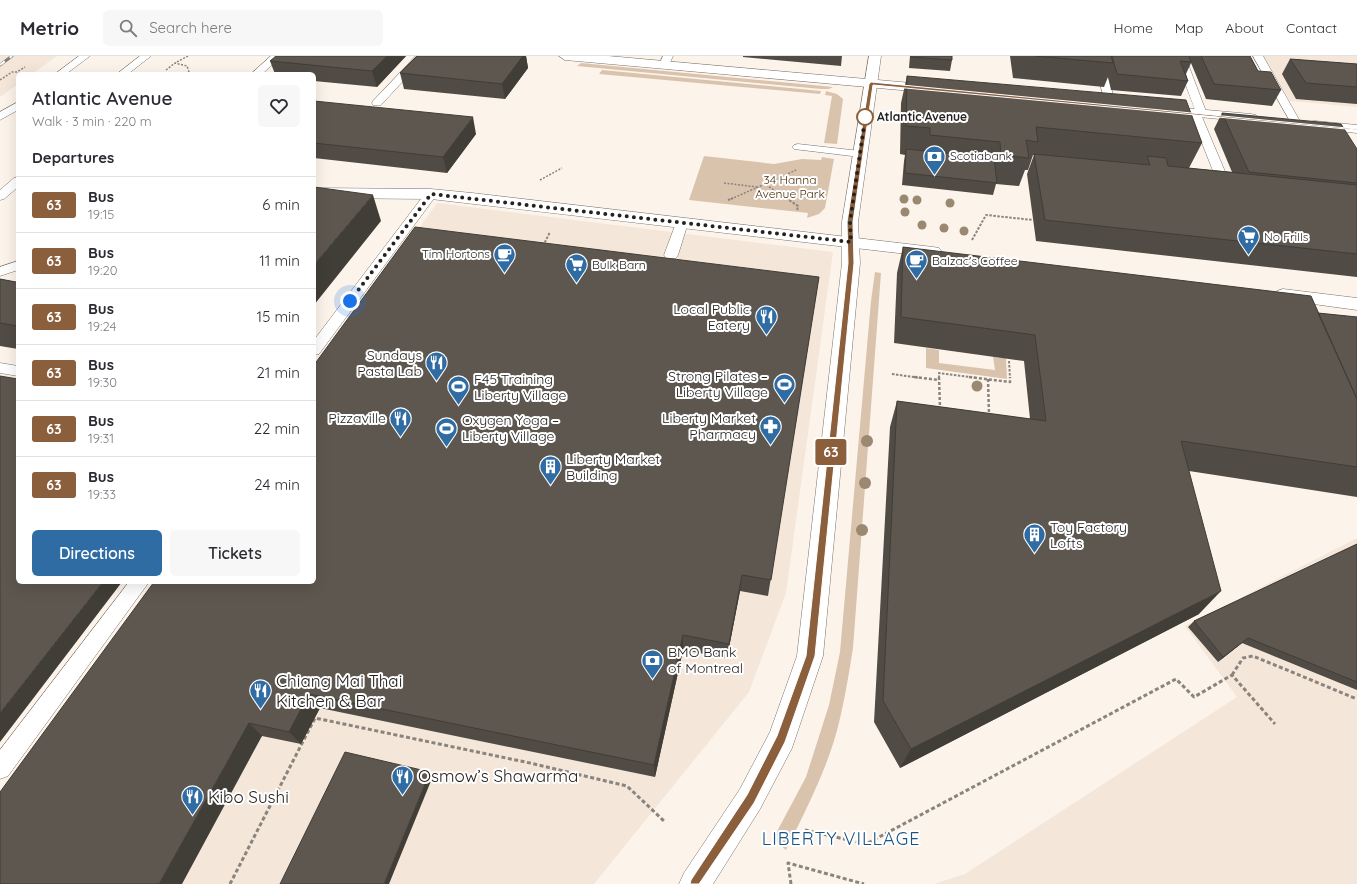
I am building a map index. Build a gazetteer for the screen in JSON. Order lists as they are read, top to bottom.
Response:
{
  "districts": ["LIBERTY VILLAGE"],
  "parks": ["34 Hanna Avenue Park"],
  "places": {
    "other": ["Atlantic Avenue"],
    "bank": ["Scotiabank", "BMO Bank of Montreal"],
    "supermarket": ["No Frills", "Bulk Barn"],
    "cafe": ["Tim Hortons", "Balzac's Coffee"],
    "restaurant": [
      "Local Public Eatery",
      "Sundays Pasta Lab",
      "Pizzaville",
      "Chiang Mai Thai Kitchen & Bar",
      "Osmow’s Shawarma",
      "Kibo Sushi"
    ],
    "sports": ["Strong Pilates – Liberty Village", "F45 Training Liberty Village", "Oxygen Yoga – Liberty Village"],
    "pharmacy": ["Liberty Market Pharmacy"],
    "building": ["Liberty Market Building", "Toy Factory Lofts"]
  },
  "lines": ["bus line 63"],
  "page": {
    "header": "Metrio",
    "search": "Search here",
    "nav": [
      "Home",
      "Map",
      "About",
      "Contact"
    ],
    "on_map": "63",
    "heading": [
      ["Atlantic Avenue", "Walk · 3 min · 220 m"],
      "Departures"
    ],
    "list": [
      {
        "mark": "63",
        "name": "Bus",
        "note": "19:15",
        "value": "6 min"
      },
      {
        "mark": "63",
        "name": "Bus",
        "note": "19:20",
        "value": "11 min"
      },
      {
        "mark": "63",
        "name": "Bus",
        "note": "19:24",
        "value": "15 min"
      },
      {
        "mark": "63",
        "name": "Bus",
        "note": "19:30",
        "value": "21 min"
      },
      {
        "mark": "63",
        "name": "Bus",
        "note": "19:31",
        "value": "22 min"
      },
      {
        "mark": "63",
        "name": "Bus",
        "note": "19:33",
        "value": "24 min"
      }
    ],
    "buttons": ["Directions", "Tickets"]
  }
}
